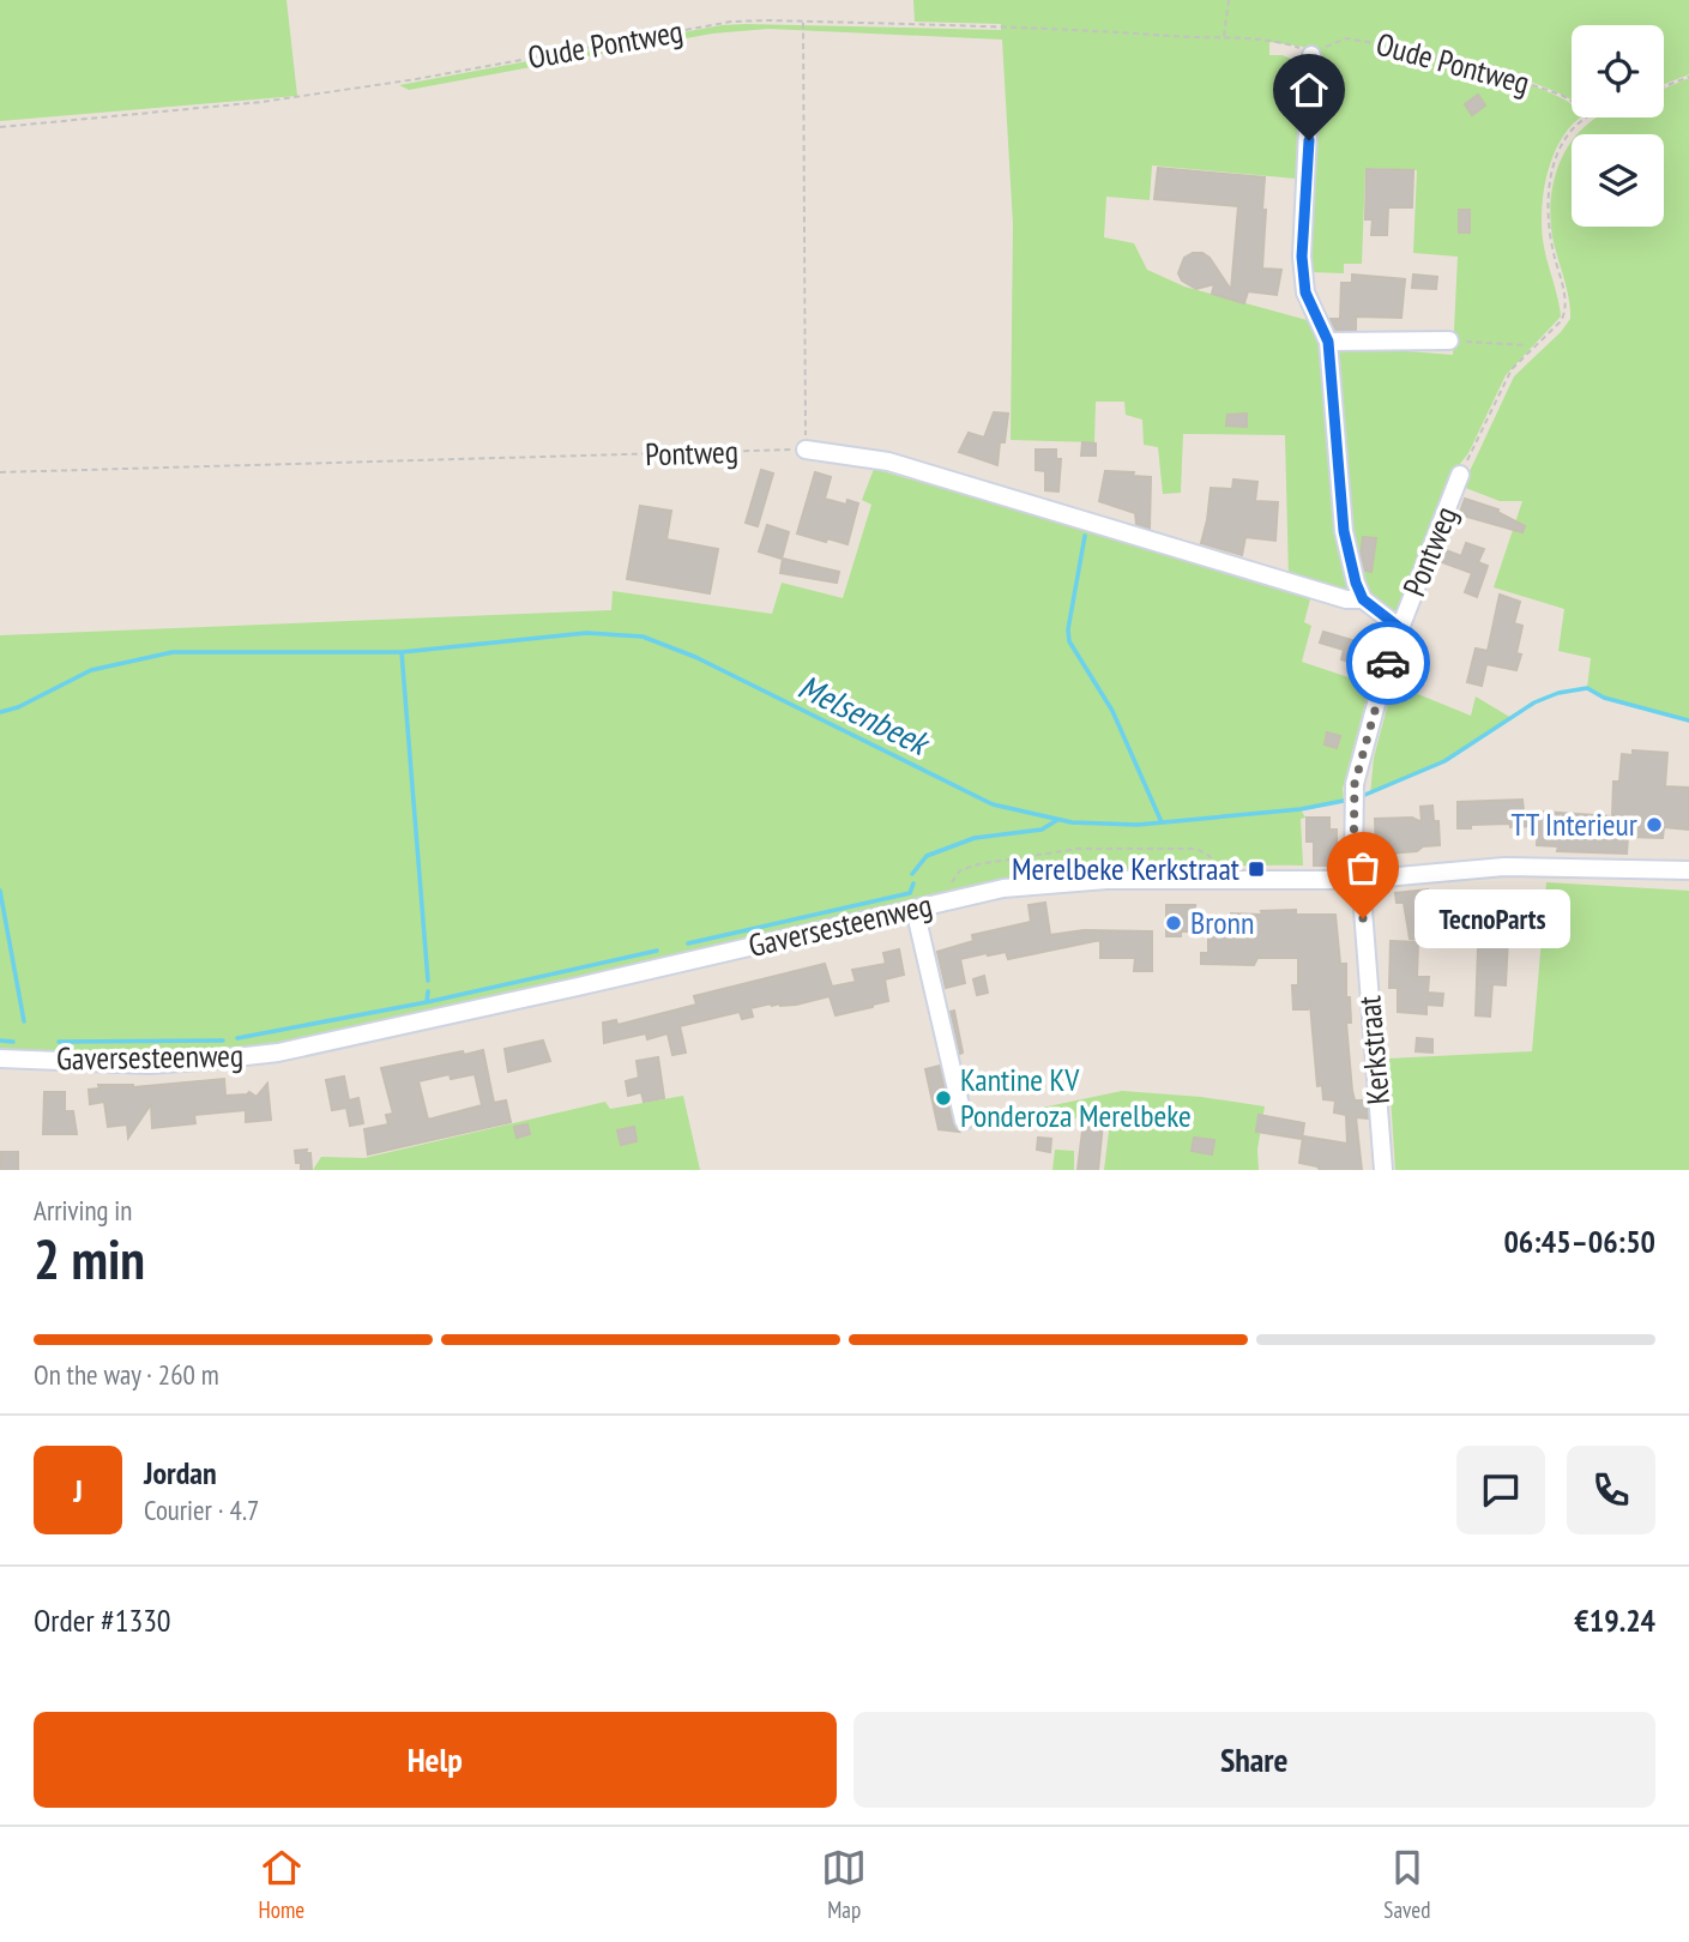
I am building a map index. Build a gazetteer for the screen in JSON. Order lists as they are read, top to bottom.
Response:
{
  "streets": {
    "street": ["Pontweg", "Gaversesteenweg", "Kerkstraat"],
    "path": ["Oude Pontweg"]
  },
  "crossings": [
    ["Pontweg", "Gaversesteenweg"],
    ["Pontweg", "Kerkstraat"],
    ["Gaversesteenweg", "Kerkstraat"]
  ],
  "water": ["Melsenbeek"],
  "places": {
    "other": [
      "TT Interieur",
      "TecnoParts",
      "Bronn",
      "Kantine KV Ponderoza Merelbeke"
    ],
    "transit": ["Merelbeke Kerkstraat"]
  },
  "page": {
    "bubble": "TecnoParts",
    "heading": ["2 min", "Arriving in", "06:45–06:50"],
    "panel": [
      "Jordan",
      "Courier · 4.7",
      "Order #1330",
      "€19.24"
    ],
    "bar": "On the way · 260 m",
    "round": "J",
    "buttons": ["Help", "Share"],
    "tabs": ["Home", "Map", "Saved"]
  }
}
